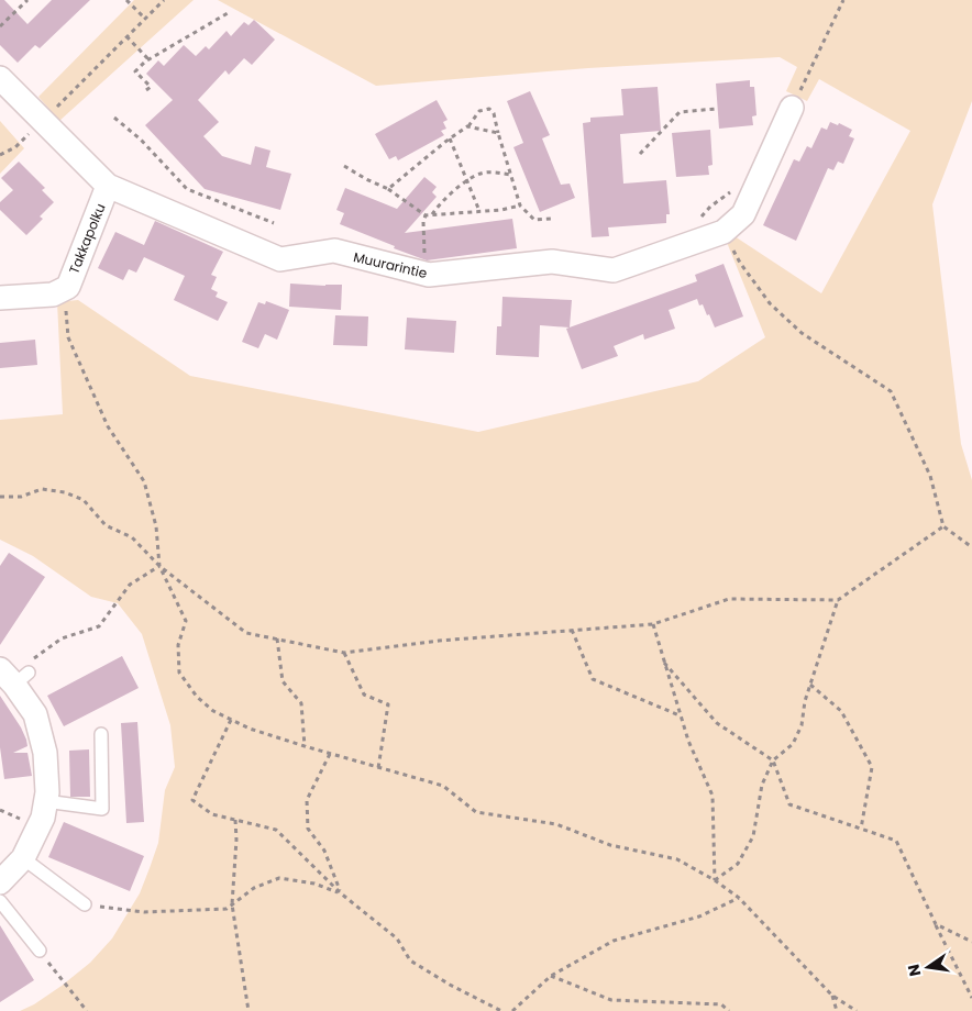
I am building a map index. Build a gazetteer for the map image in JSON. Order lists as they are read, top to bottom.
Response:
{
  "streets": {
    "street": ["Takkapolku", "Muurarintie"]
  },
  "crossings": [
    ["Takkapolku", "Muurarintie"]
  ],
  "north": "left"
}
